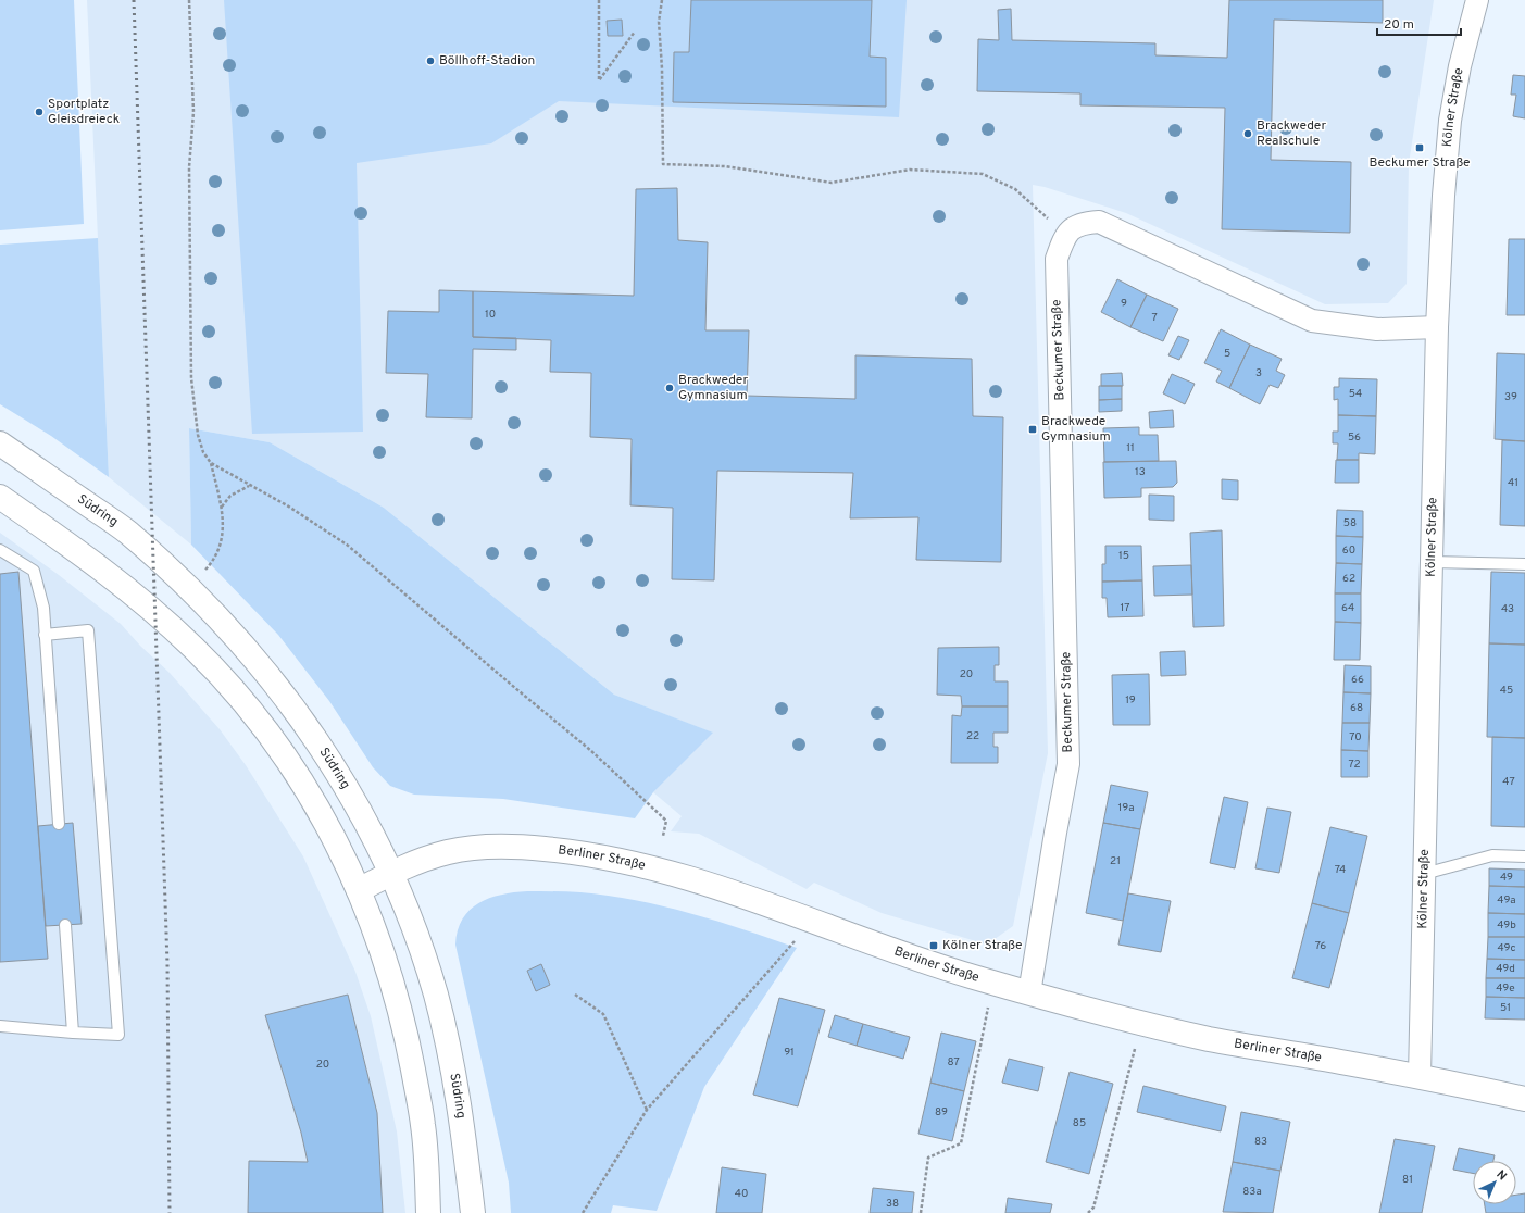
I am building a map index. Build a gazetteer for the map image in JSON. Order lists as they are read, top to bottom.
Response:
{
  "streets": {
    "main road": ["Südring", "Berliner Straße"],
    "street": ["Kölner Straße", "Beckumer Straße"]
  },
  "crossings": [
    ["Kölner Straße", "Berliner Straße"],
    ["Beckumer Straße", "Berliner Straße"],
    ["Südring", "Berliner Straße"]
  ],
  "places": {
    "other": [
      "Böllhoff-Stadion",
      "Sportplatz Gleisdreieck",
      "Brackweder Realschule",
      "Brackweder Gymnasium"
    ],
    "transit": ["Beckumer Straße", "Brackwede Gymnasium", "Kölner Straße"]
  },
  "house_numbers": [
    "9",
    "10",
    "7",
    "5",
    "3",
    "54",
    "39",
    "56",
    "11",
    "13",
    "41",
    "58",
    "60",
    "15",
    "62",
    "17",
    "64",
    "43",
    "20",
    "66",
    "45",
    "19",
    "68",
    "22",
    "70",
    "72",
    "47",
    "19a",
    "21",
    "74",
    "49",
    "49a",
    "49b",
    "76",
    "49c",
    "49d",
    "49e",
    "51",
    "91",
    "87",
    "20",
    "89",
    "85",
    "83",
    "81",
    "83a",
    "40",
    "38"
  ],
  "scale_bar": "20 m",
  "north": "top right"
}
